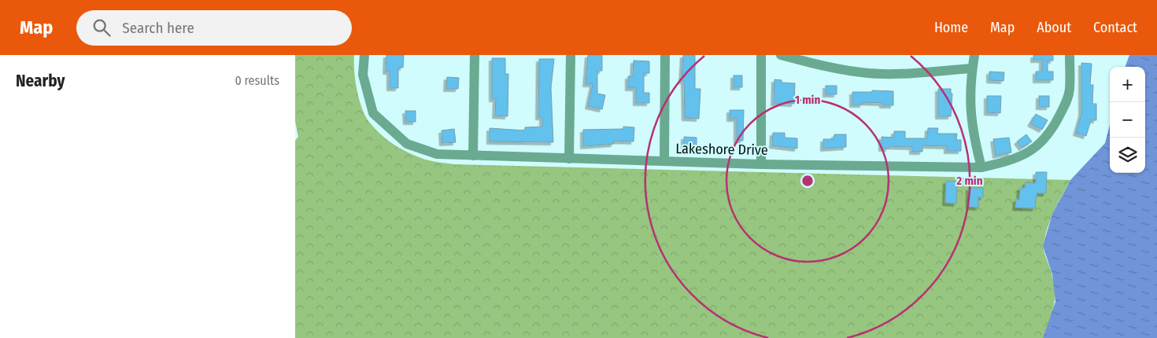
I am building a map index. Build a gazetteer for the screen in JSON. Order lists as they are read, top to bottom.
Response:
{
  "streets": {
    "street": ["Lakeshore Drive"]
  },
  "page": {
    "header": "Map",
    "search": "Search here",
    "nav": [
      "Home",
      "Map",
      "About",
      "Contact"
    ],
    "heading": ["Nearby", "0 results"],
    "map_buttons": ["+", "−"]
  },
  "rings": ["1 min", "2 min"]
}
